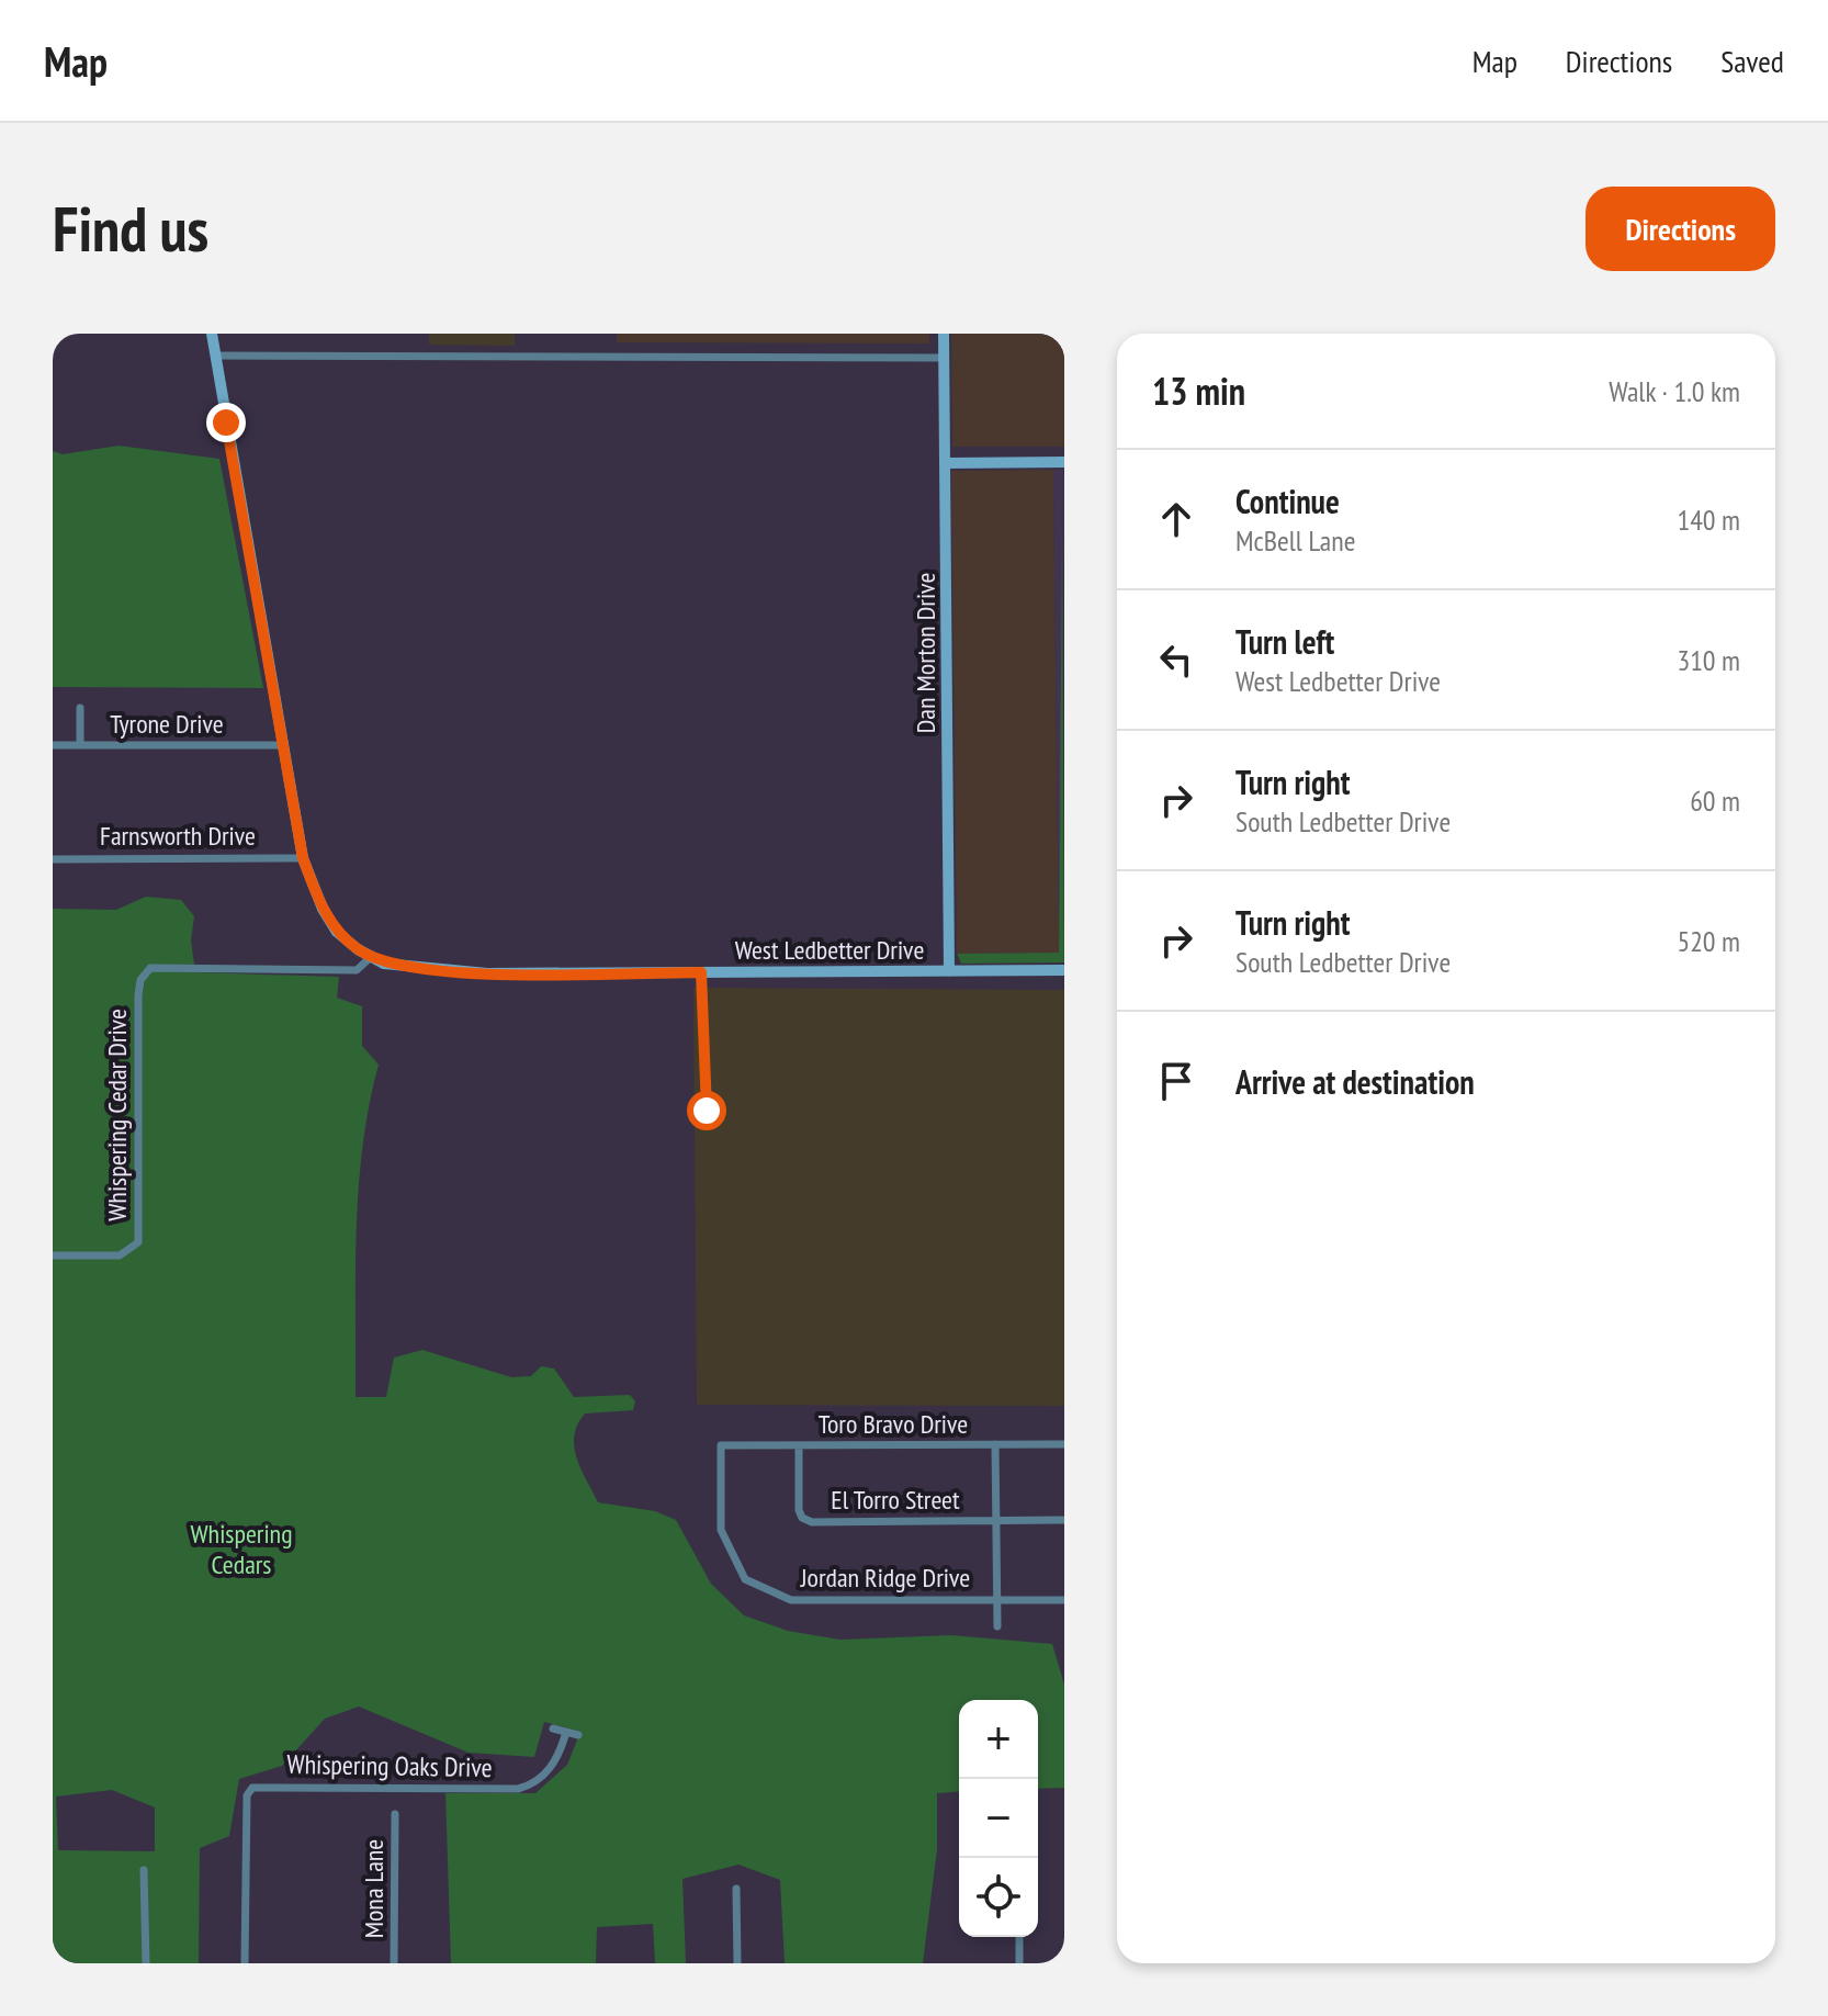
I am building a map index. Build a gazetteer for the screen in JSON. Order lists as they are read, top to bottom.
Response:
{
  "streets": {
    "street": [
      "Dan Morton Drive",
      "Tyrone Drive",
      "Farnsworth Drive",
      "West Ledbetter Drive",
      "Whispering Cedar Drive",
      "Toro Bravo Drive",
      "El Torro Street",
      "Jordan Ridge Drive",
      "Whispering Oaks Drive",
      "Mona Lane"
    ]
  },
  "crossings": [
    ["Dan Morton Drive", "West Ledbetter Drive"],
    ["West Ledbetter Drive", "Whispering Cedar Drive"],
    ["Toro Bravo Drive", "El Torro Street"],
    ["Toro Bravo Drive", "Jordan Ridge Drive"]
  ],
  "parks": ["Whispering Cedars"],
  "page": {
    "header": "Map",
    "nav": ["Map", "Directions", "Saved"],
    "buttons": "Directions",
    "title": "Find us",
    "heading": ["13 min", "Walk · 1.0 km"],
    "list": [
      ["Continue", "McBell Lane", "140 m"],
      ["Turn left", "West Ledbetter Drive", "310 m"],
      ["Turn right", "South Ledbetter Drive", "60 m"],
      ["Turn right", "South Ledbetter Drive", "520 m"],
      "Arrive at destination"
    ],
    "map_buttons": ["+", "−"]
  }
}
